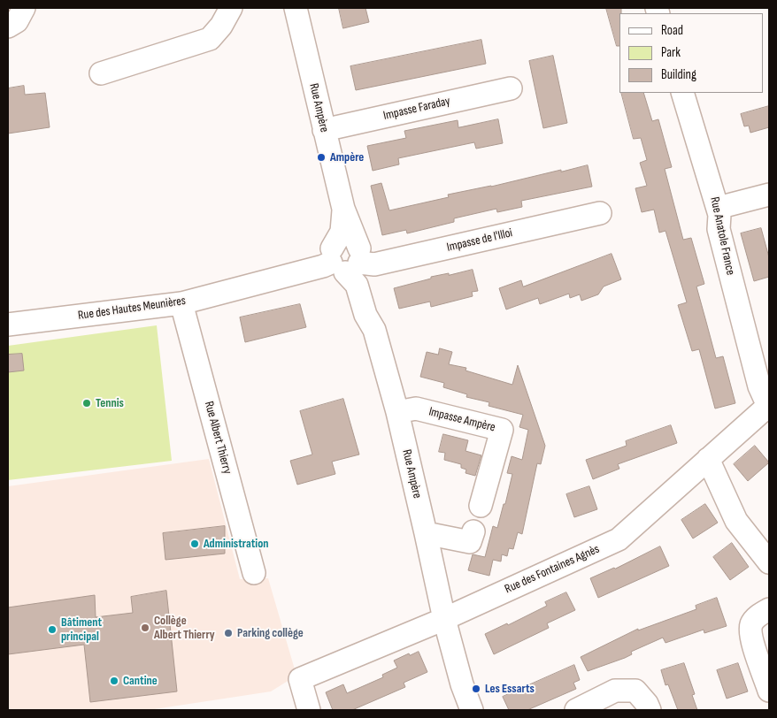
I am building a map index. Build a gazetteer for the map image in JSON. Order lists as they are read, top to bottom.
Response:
{
  "streets": {
    "street": [
      "Rue Ampère",
      "Impasse Faraday",
      "Rue Anatole France",
      "Impasse de l'Illoi",
      "Rue des Hautes Meunières",
      "Impasse Ampère",
      "Rue Albert Thierry",
      "Rue des Fontaines Agnès"
    ]
  },
  "crossings": [
    ["Rue Ampère", "Impasse Faraday"],
    ["Rue Ampère", "Impasse de l'Illoi"],
    ["Rue Ampère", "Rue des Hautes Meunières"],
    ["Rue Ampère", "Impasse Ampère"],
    ["Rue Ampère", "Rue des Fontaines Agnès"],
    ["Rue Anatole France", "Rue des Fontaines Agnès"],
    ["Impasse de l'Illoi", "Rue des Hautes Meunières"],
    ["Rue des Hautes Meunières", "Rue Albert Thierry"]
  ],
  "places": [
    "Ampère",
    "Tennis",
    "Administration",
    "Collège Albert Thierry",
    "Bâtiment principal",
    "Parking collège",
    "Cantine",
    "Les Essarts"
  ],
  "legend": ["Road", "Park", "Building"]
}
